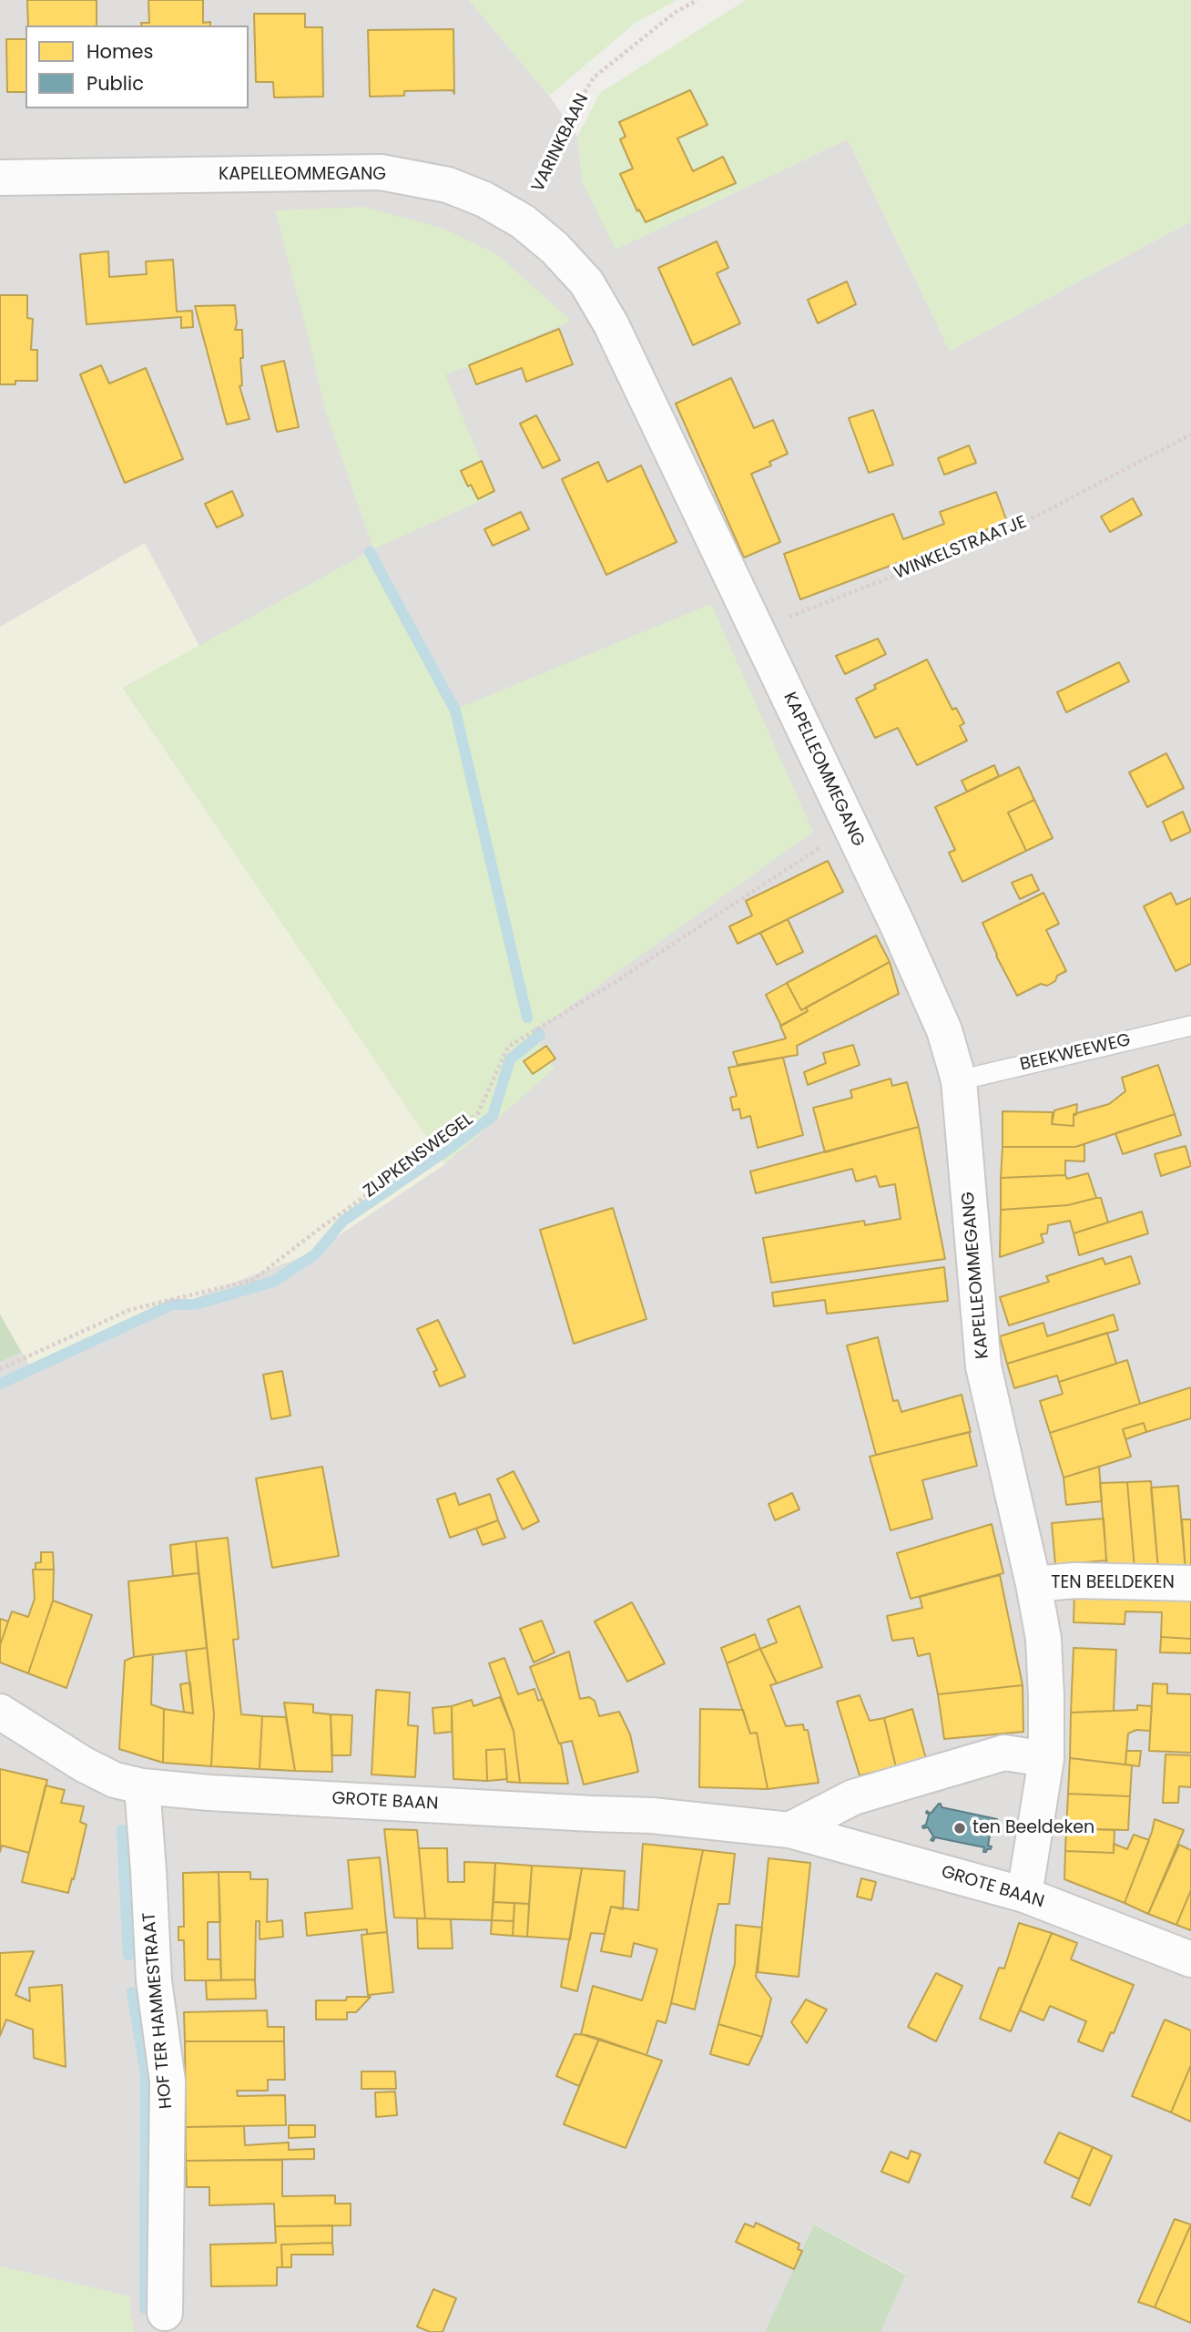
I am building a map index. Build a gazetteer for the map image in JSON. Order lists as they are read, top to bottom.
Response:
{
  "streets": {
    "street": [
      "KAPELLEOMMEGANG",
      "TEN BEELDEKEN",
      "GROTE BAAN",
      "HOF TER HAMMESTRAAT"
    ],
    "lane": ["BEEKWEEWEG"],
    "path": ["VARINKBAAN", "WINKELSTRAATJE", "ZIJPKENSWEGEL"]
  },
  "crossings": [
    ["VARINKBAAN", "KAPELLEOMMEGANG"],
    ["KAPELLEOMMEGANG", "WINKELSTRAATJE"],
    ["KAPELLEOMMEGANG", "BEEKWEEWEG"],
    ["KAPELLEOMMEGANG", "ZIJPKENSWEGEL"],
    ["KAPELLEOMMEGANG", "TEN BEELDEKEN"],
    ["KAPELLEOMMEGANG", "GROTE BAAN"],
    ["GROTE BAAN", "HOF TER HAMMESTRAAT"]
  ],
  "places": ["ten Beeldeken"],
  "legend": ["Homes", "Public"]
}
